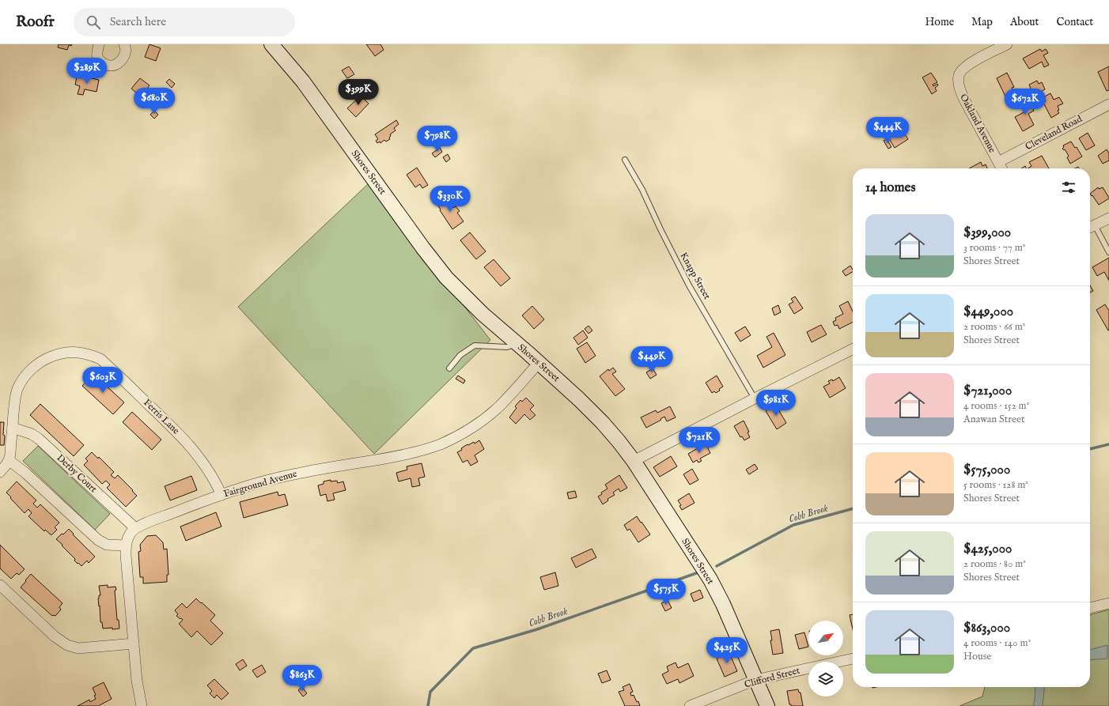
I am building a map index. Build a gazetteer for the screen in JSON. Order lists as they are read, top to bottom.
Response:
{
  "streets": {
    "street": [
      "Oakland Avenue",
      "Cleveland Road",
      "Shores Street",
      "Ferris Lane",
      "Derby Court",
      "Fairground Avenue",
      "Clifford Street"
    ],
    "lane": ["Knapp Street"]
  },
  "crossings": [
    ["Oakland Avenue", "Cleveland Road"],
    ["Shores Street", "Fairground Avenue"],
    ["Shores Street", "Clifford Street"],
    ["Ferris Lane", "Derby Court"],
    ["Ferris Lane", "Fairground Avenue"],
    ["Derby Court", "Fairground Avenue"]
  ],
  "water": ["Cobb Brook"],
  "north": "top right",
  "page": {
    "header": "Roofr",
    "search": "Search here",
    "nav": [
      "Home",
      "Map",
      "About",
      "Contact"
    ],
    "price": [
      "$289K",
      "$399K",
      "$680K",
      "$672K",
      "$444K",
      "$798K",
      "$330K",
      "$449K",
      "$603K",
      "$981K",
      "$721K",
      "$575K",
      "$425K",
      "$863K"
    ],
    "heading": "14 homes",
    "list": [
      {
        "name": "$399,000",
        "note": "3 rooms · 77 m² · Shores Street"
      },
      {
        "name": "$449,000",
        "note": "2 rooms · 66 m² · Shores Street"
      },
      {
        "name": "$721,000",
        "note": "4 rooms · 152 m² · Anawan Street"
      },
      {
        "name": "$575,000",
        "note": "5 rooms · 128 m² · Shores Street"
      },
      {
        "name": "$425,000",
        "note": "2 rooms · 80 m² · Shores Street"
      },
      {
        "name": "$863,000",
        "note": "4 rooms · 140 m² · House"
      }
    ]
  }
}
